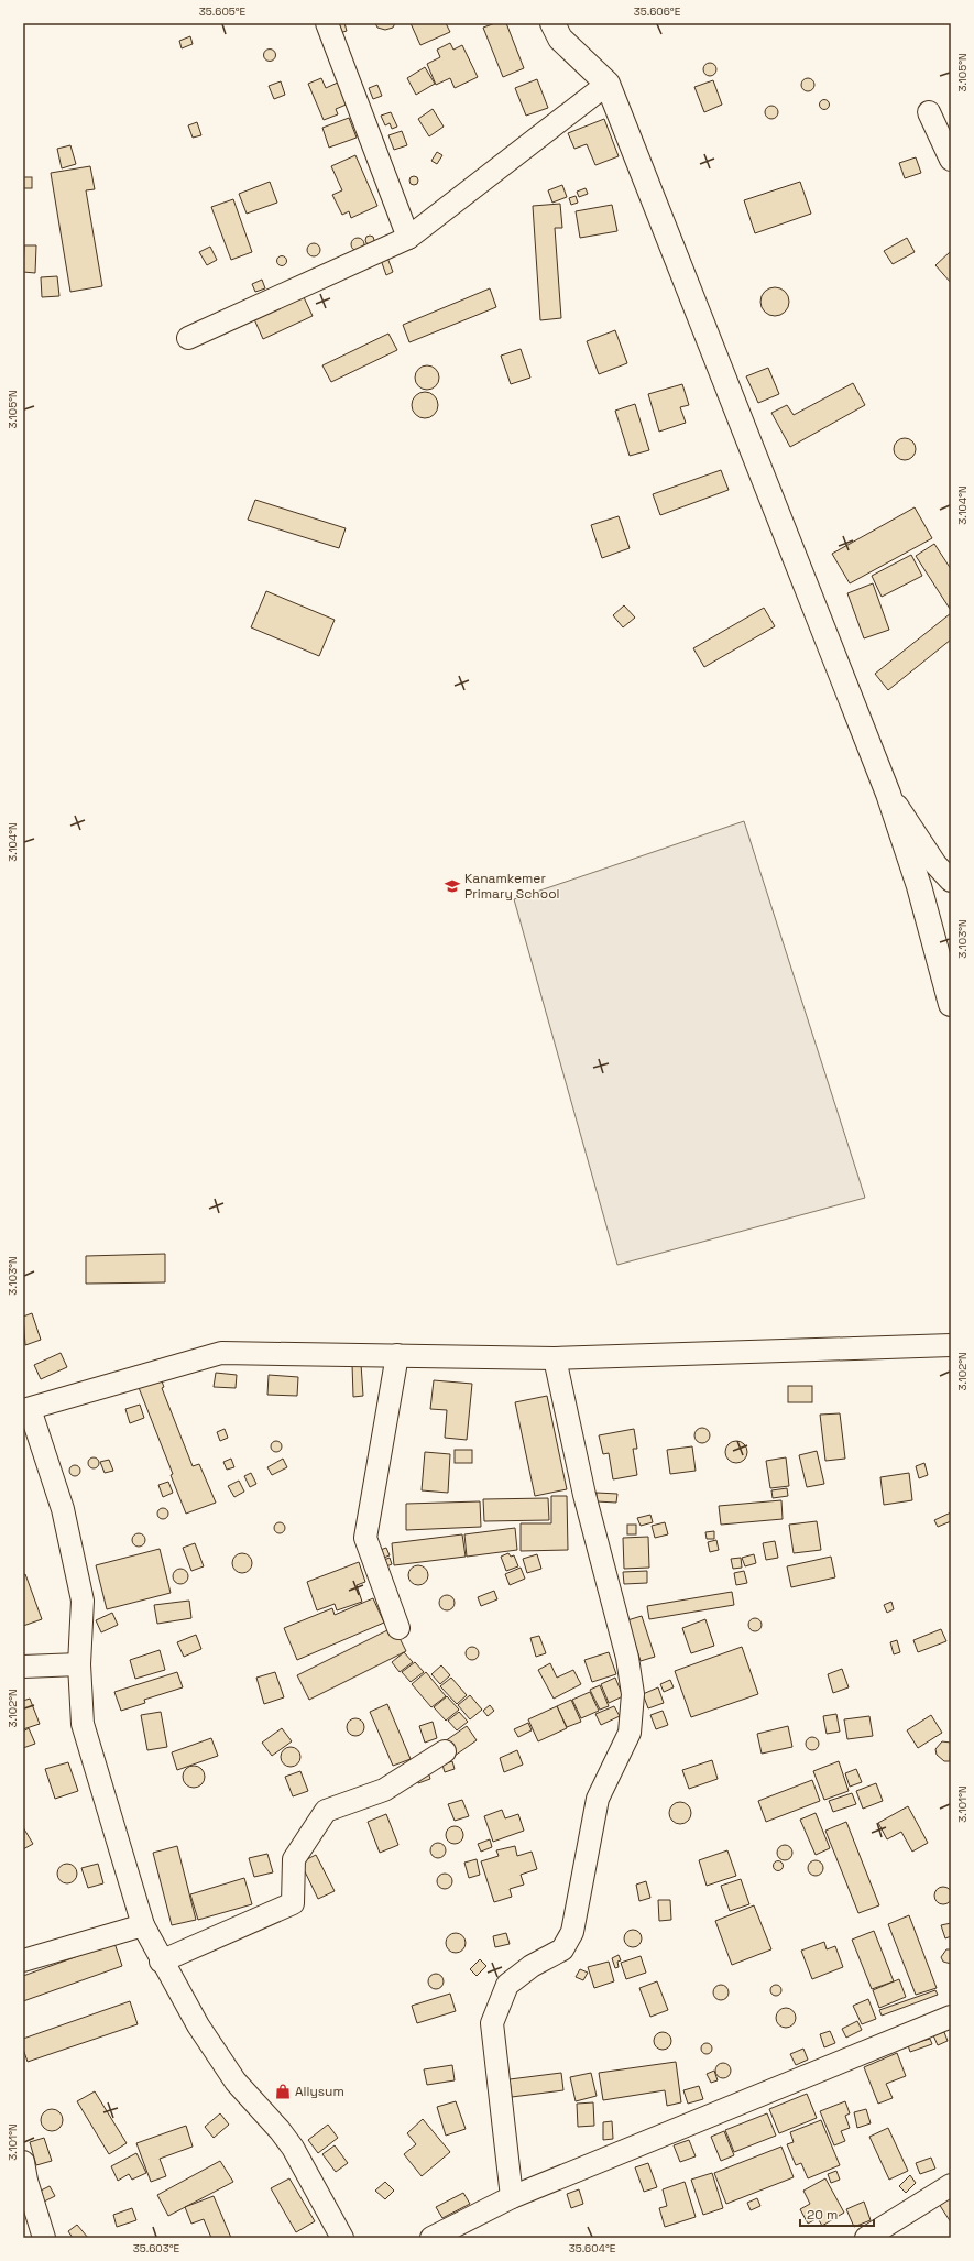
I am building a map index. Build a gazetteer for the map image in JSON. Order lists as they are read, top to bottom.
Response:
{
  "places": {
    "school or university": ["Kanamkemer Primary School"],
    "shop": ["Allysum"]
  },
  "scale_bar": "20 m",
  "coordinates": [
    "35.605°E",
    "35.606°E",
    "3.105°N",
    "3.104°N",
    "3.103°N",
    "3.102°N",
    "3.101°N",
    "35.603°E",
    "35.604°E"
  ]
}
